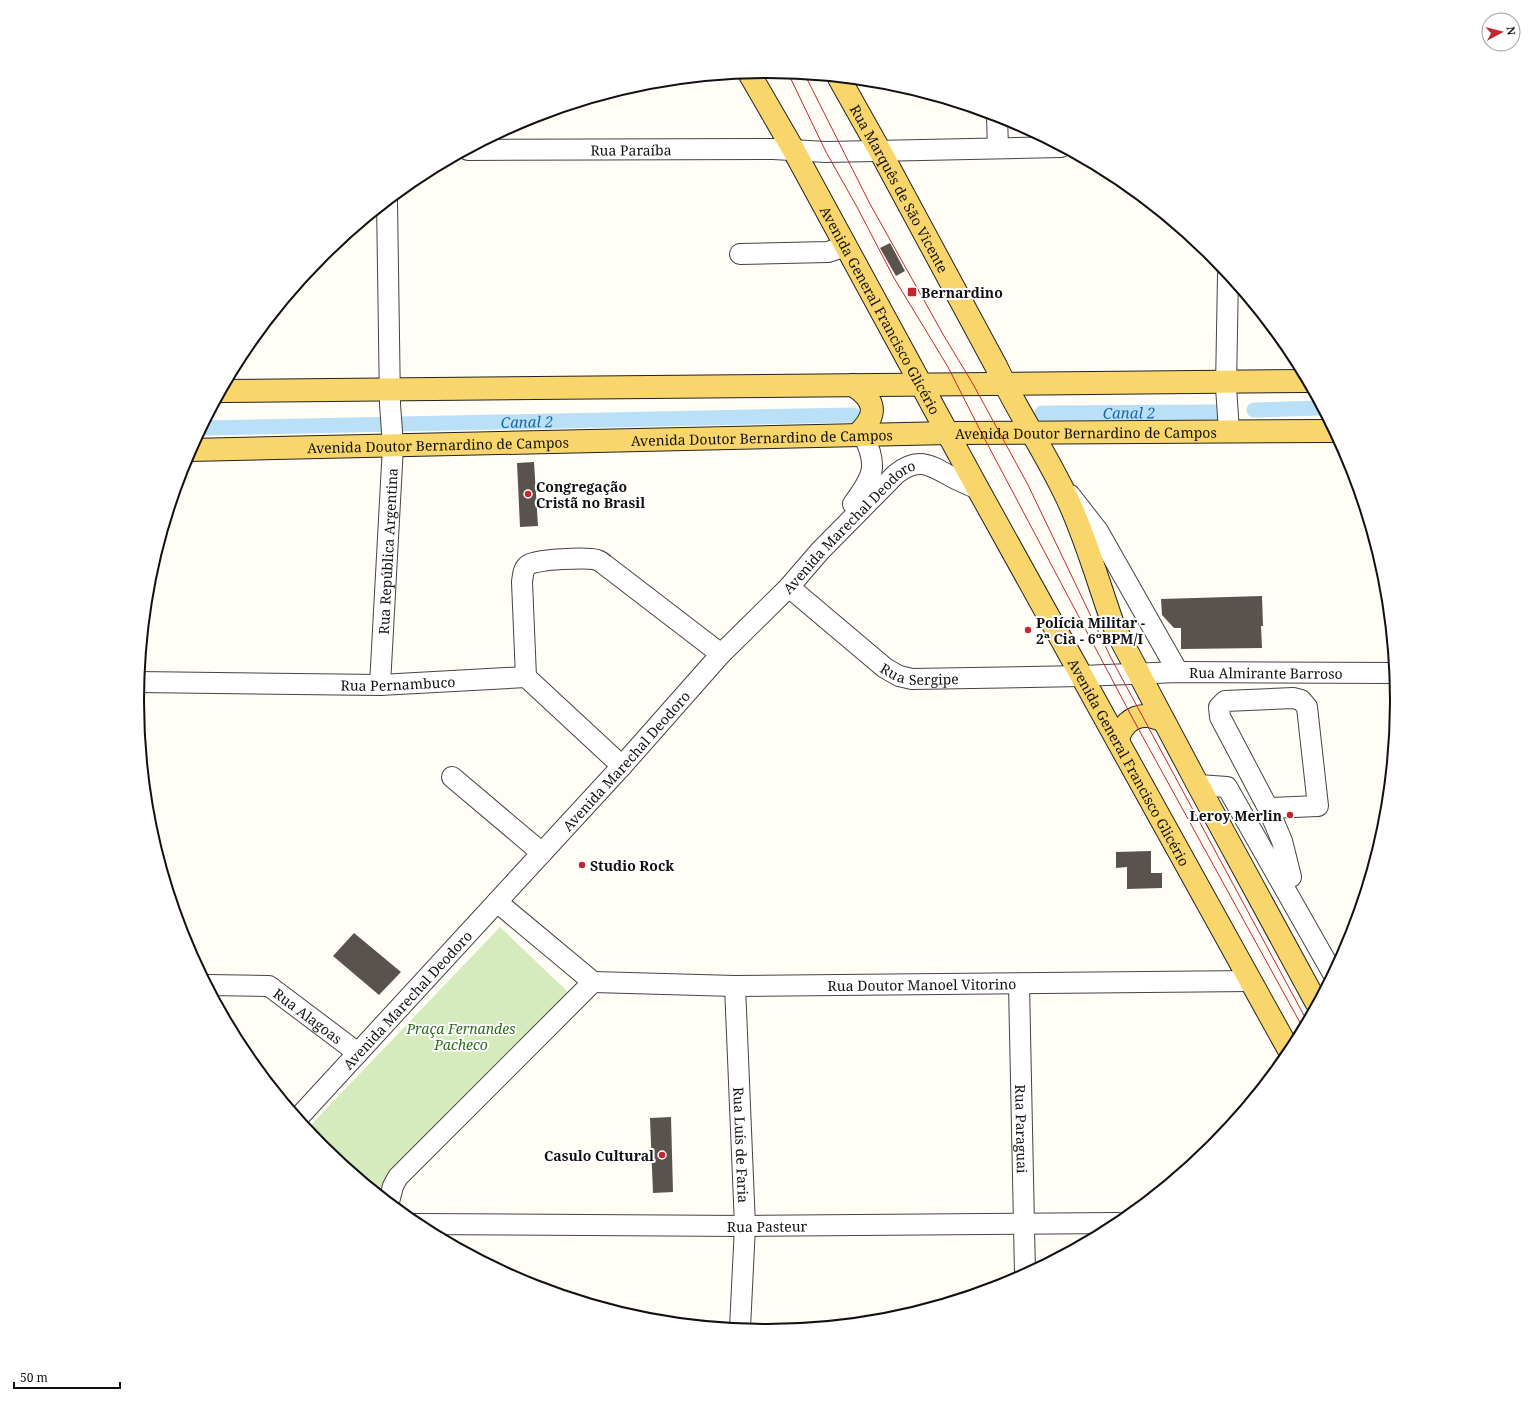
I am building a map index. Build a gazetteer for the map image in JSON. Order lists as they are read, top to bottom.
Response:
{
  "streets": {
    "main road": ["Rua Marquês de São Vicente", "Avenida General Francisco Glicério", "Avenida Doutor Bernardino de Campos"],
    "street": [
      "Rua Paraíba",
      "Avenida Marechal Deodoro",
      "Rua República Argentina",
      "Rua Sergipe",
      "Rua Almirante Barroso",
      "Rua Pernambuco",
      "Rua Doutor Manoel Vitorino",
      "Rua Alagoas",
      "Rua Paraguai",
      "Rua Luís de Faria",
      "Rua Pasteur"
    ]
  },
  "crossings": [
    ["Rua Paraíba", "Rua Marquês de São Vicente"],
    ["Rua Paraíba", "Avenida General Francisco Glicério"],
    ["Rua Marquês de São Vicente", "Avenida Doutor Bernardino de Campos"],
    ["Rua Marquês de São Vicente", "Rua Almirante Barroso"],
    ["Avenida General Francisco Glicério", "Avenida Doutor Bernardino de Campos"],
    ["Avenida General Francisco Glicério", "Avenida Marechal Deodoro"],
    ["Avenida General Francisco Glicério", "Rua Sergipe"],
    ["Avenida General Francisco Glicério", "Rua Doutor Manoel Vitorino"],
    ["Avenida Doutor Bernardino de Campos", "Rua República Argentina"],
    ["Avenida Marechal Deodoro", "Rua Sergipe"],
    ["Avenida Marechal Deodoro", "Rua Alagoas"],
    ["Rua República Argentina", "Rua Pernambuco"],
    ["Rua Sergipe", "Rua Almirante Barroso"],
    ["Rua Doutor Manoel Vitorino", "Rua Paraguai"],
    ["Rua Doutor Manoel Vitorino", "Rua Luís de Faria"],
    ["Rua Paraguai", "Rua Pasteur"],
    ["Rua Luís de Faria", "Rua Pasteur"]
  ],
  "water": ["Canal 2"],
  "parks": ["Praça Fernandes Pacheco"],
  "places": {
    "transit": ["Bernardino"],
    "other": [
      "Congregação Cristã no Brasil",
      "Polícia Militar - 2ª Cia - 6ºBPM/I",
      "Leroy Merlin",
      "Studio Rock",
      "Casulo Cultural"
    ]
  },
  "scale_bar": "50 m",
  "north": "right"
}
